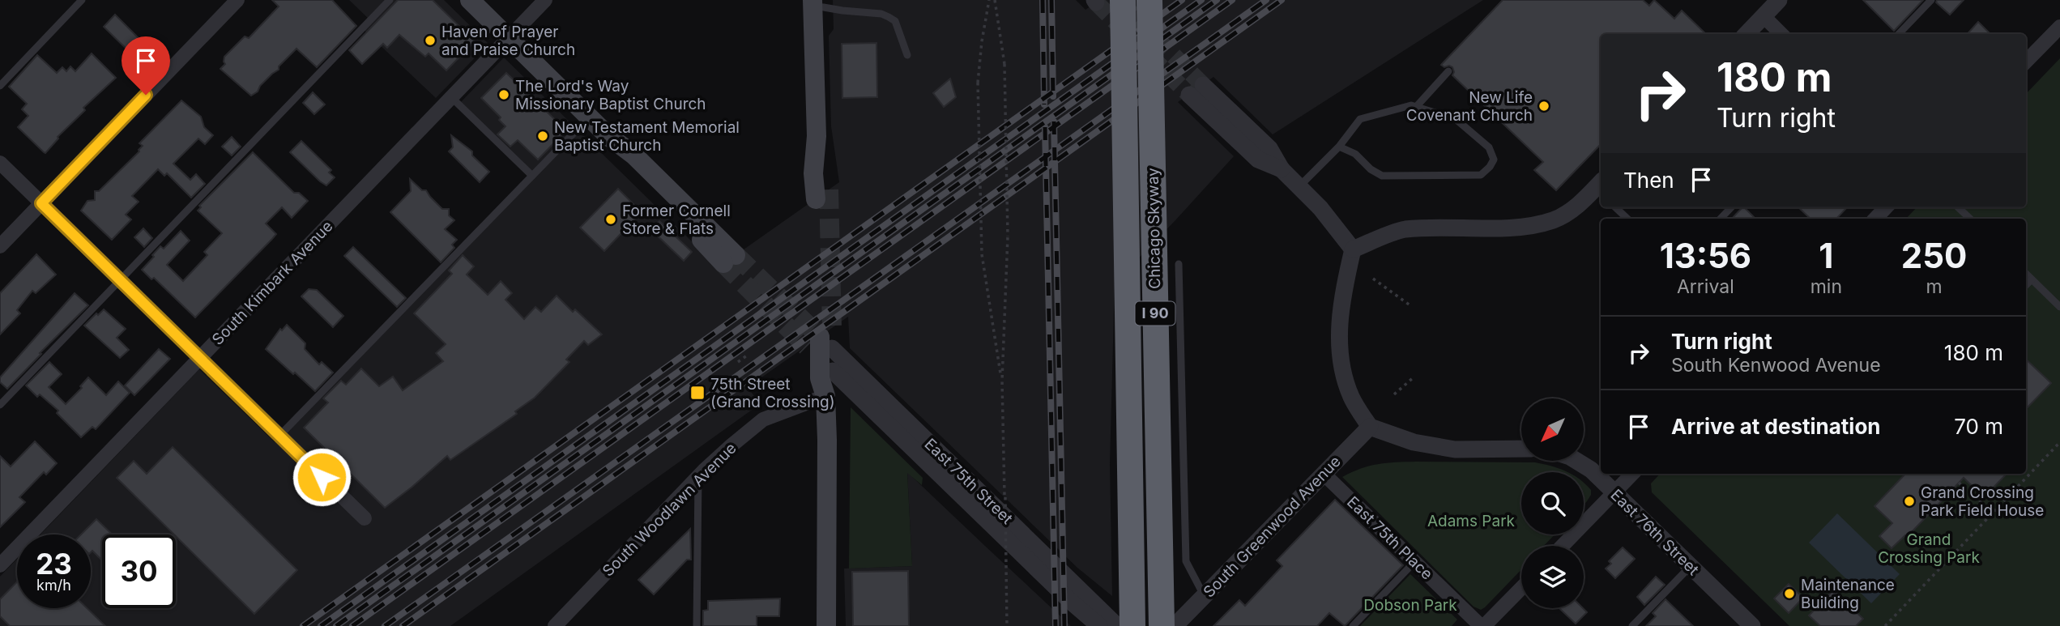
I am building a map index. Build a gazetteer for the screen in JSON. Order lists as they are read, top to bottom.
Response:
{
  "streets": {
    "highway": ["Chicago Skyway", "I 90"],
    "street": [
      "South Kimbark Avenue",
      "East 75th Street",
      "South Woodlawn Avenue",
      "South Greenwood Avenue",
      "East 76th Street",
      "East 75th Place"
    ]
  },
  "crossings": [
    ["South Greenwood Avenue", "East 75th Place"]
  ],
  "parks": ["Adams Park", "Grand Crossing Park", "Dobson Park"],
  "places": {
    "other": [
      "Haven of Prayer and Praise Church",
      "The Lord's Way Missionary Baptist Church",
      "New Life Covenant Church",
      "New Testament Memorial Baptist Church",
      "Former Cornell Store & Flats",
      "Grand Crossing Park Field House",
      "Maintenance Building"
    ],
    "transit": ["75th Street (Grand Crossing)"]
  },
  "north": "bottom left",
  "page": {
    "turn": ["180 m", "Turn right"],
    "then": "Then",
    "eta": [
      "13:56",
      "Arrival",
      "1",
      "min",
      "250",
      "m"
    ],
    "list": [
      {
        "name": "Turn right",
        "note": "South Kenwood Avenue",
        "value": "180 m"
      },
      {
        "name": "Arrive at destination",
        "value": "70 m"
      }
    ],
    "speed": "23 km/h",
    "limit": "30"
  }
}
